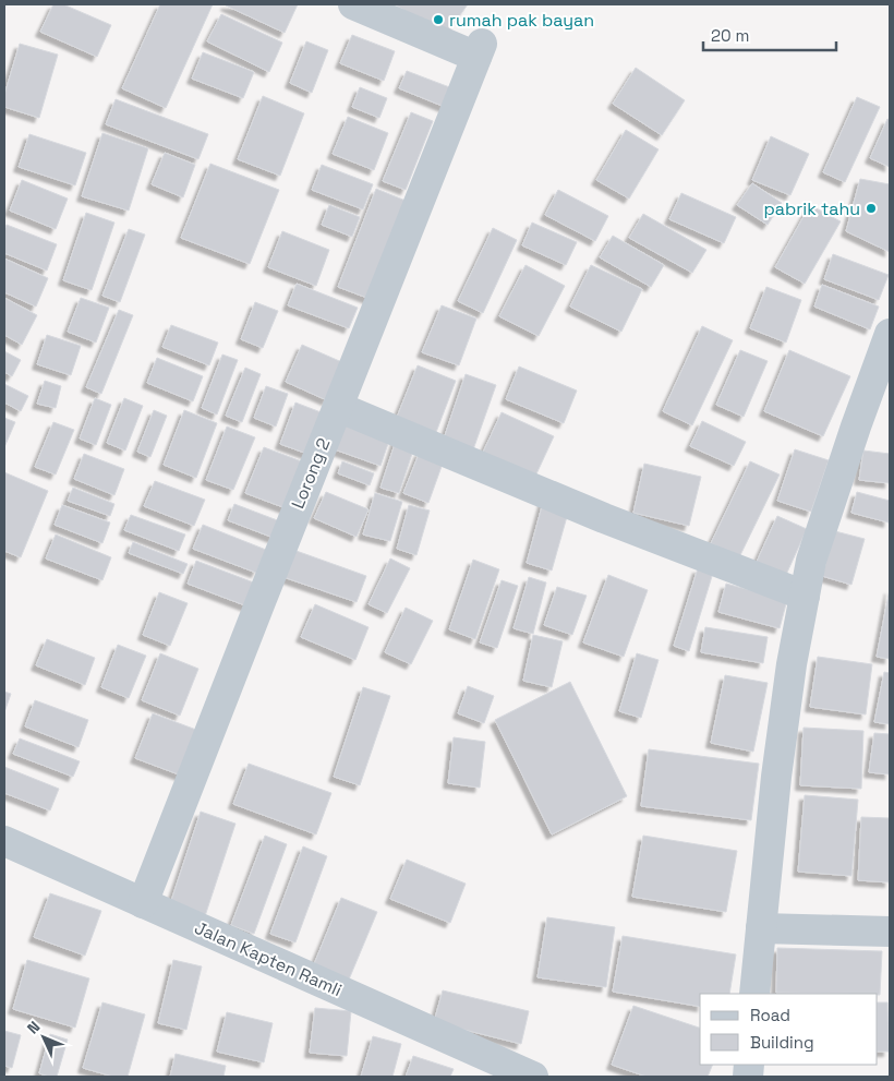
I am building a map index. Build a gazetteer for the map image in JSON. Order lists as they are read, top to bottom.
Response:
{
  "streets": {
    "street": ["Lorong 2", "Jalan Kapten Ramli"]
  },
  "crossings": [
    ["Lorong 2", "Jalan Kapten Ramli"]
  ],
  "places": ["rumah pak bayan", "pabrik tahu"],
  "legend": ["Road", "Building"],
  "scale_bar": "20 m",
  "north": "top left"
}
